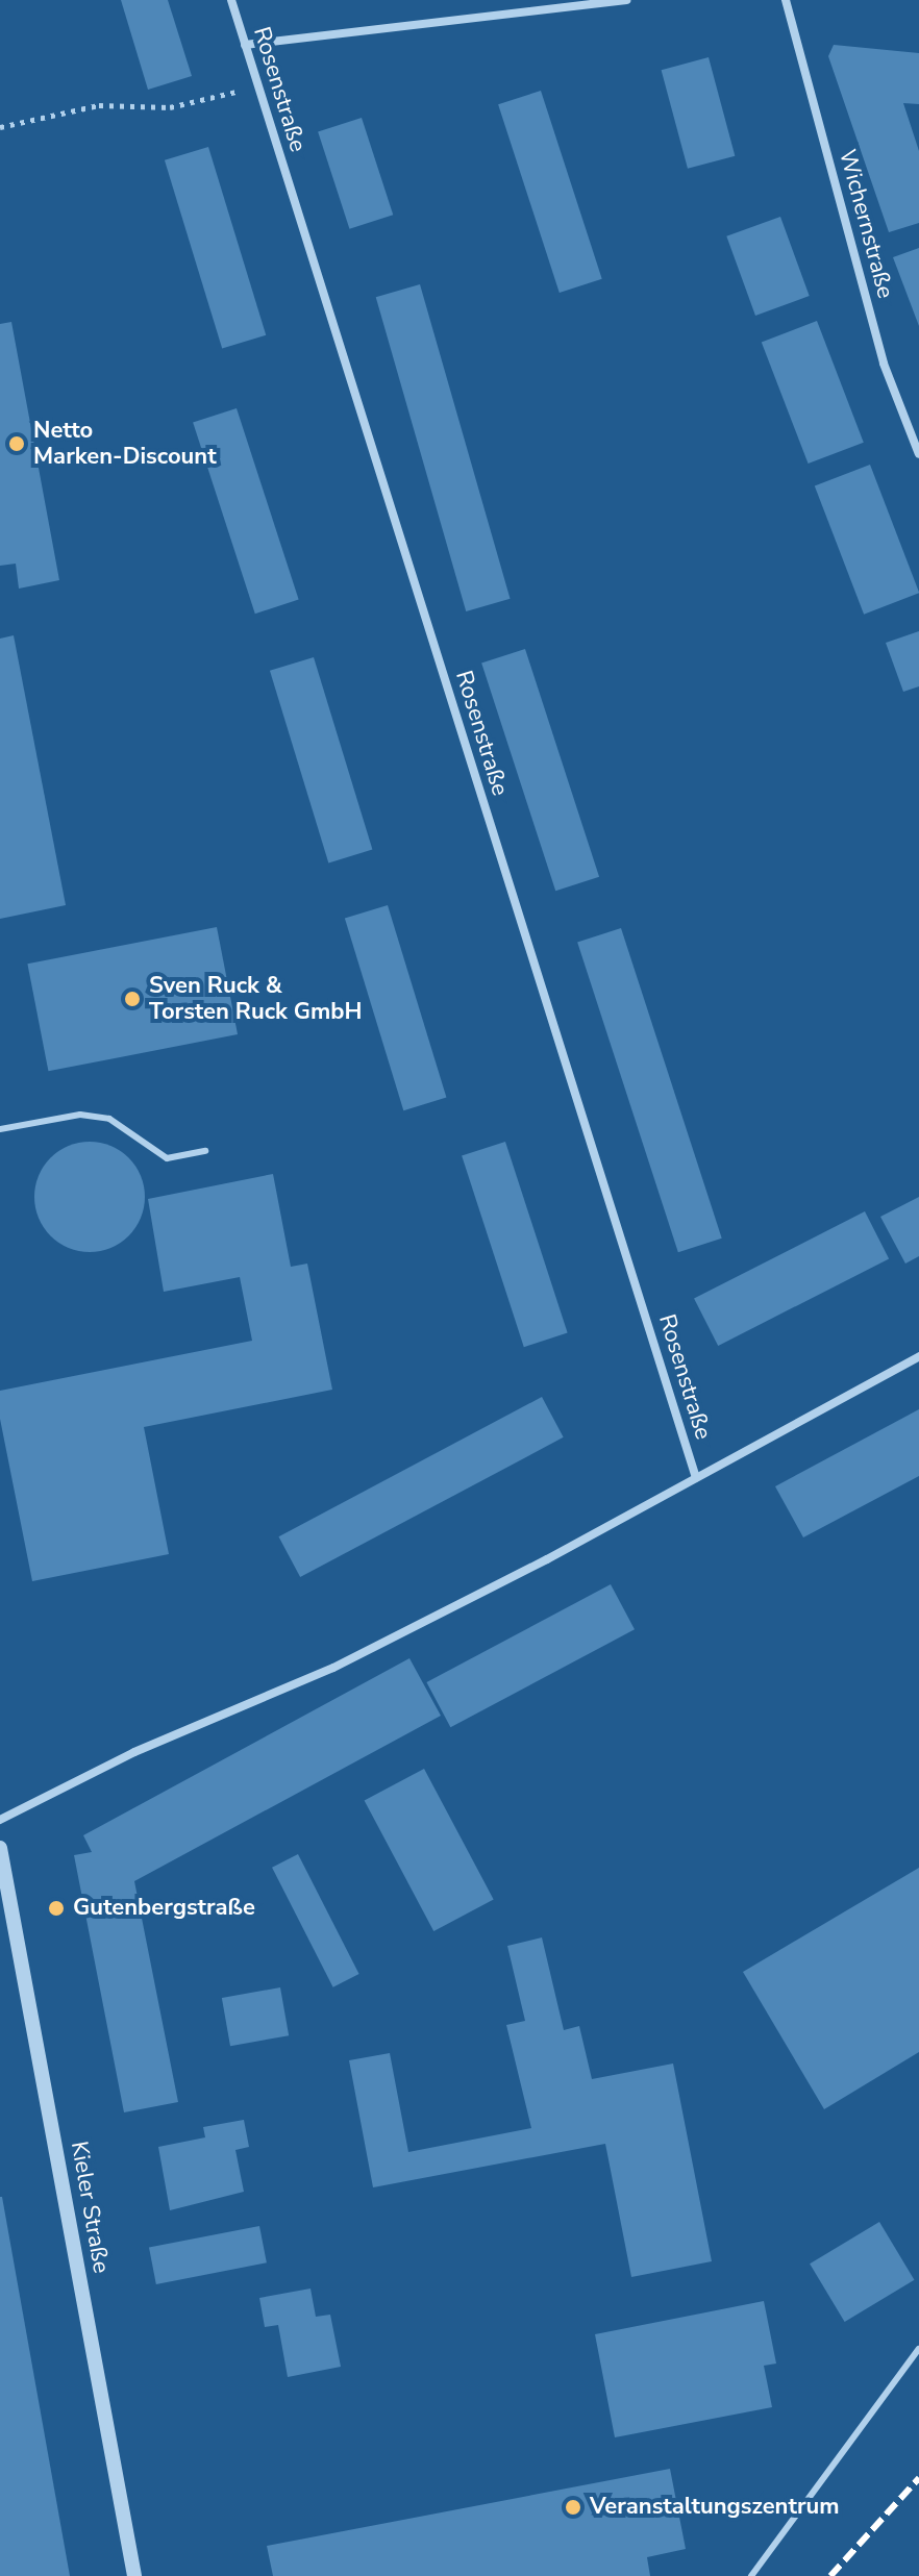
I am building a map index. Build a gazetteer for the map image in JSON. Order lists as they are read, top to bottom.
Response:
{
  "streets": {
    "street": ["Rosenstraße", "Wichernstraße", "Kieler Straße"]
  },
  "places": [
    "Netto Marken-Discount",
    "Sven Ruck & Torsten Ruck GmbH",
    "Gutenbergstraße",
    "Veranstaltungszentrum"
  ]
}
